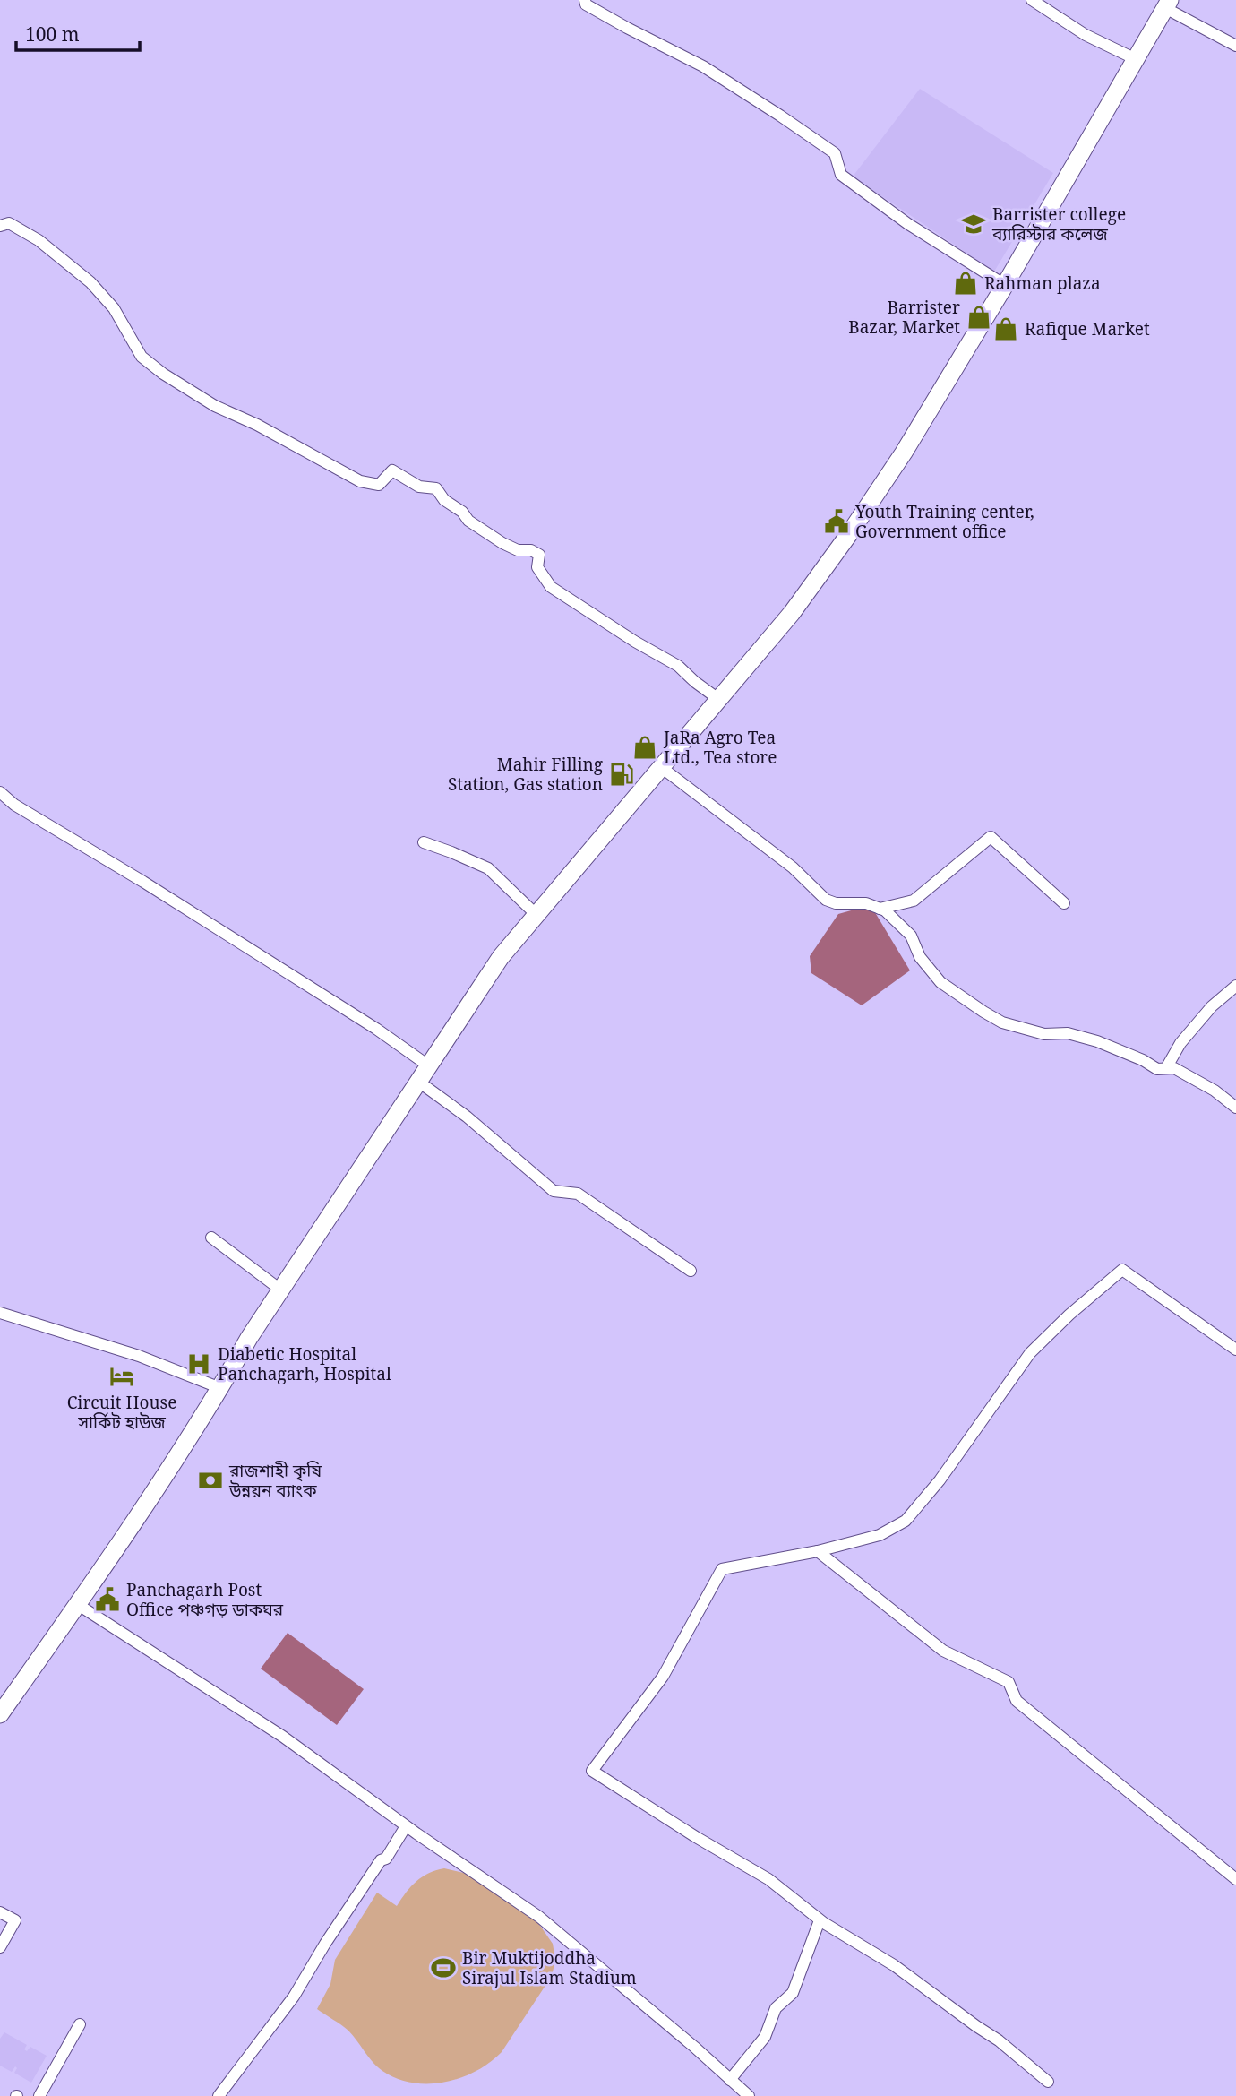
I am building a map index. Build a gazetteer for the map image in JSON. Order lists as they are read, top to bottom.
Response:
{
  "places": {
    "school or university": ["Barrister college ব্যারিস্টার কলেজ"],
    "shop": [
      "Rahman plaza",
      "Barrister Bazar, Market",
      "Rafique Market",
      "JaRa Agro Tea Ltd., Tea store"
    ],
    "public building": ["Youth Training center, Government office", "Panchagarh Post Office পঞ্চগড় ডাকঘর"],
    "fuel station": ["Mahir Filling Station, Gas station"],
    "hospital": ["Diabetic Hospital Panchagarh, Hospital"],
    "hotel": ["Circuit House সার্কিট হাউজ"],
    "bank": ["রাজশাহী কৃষি উন্নয়ন ব্যাংক"],
    "sports": ["Bir Muktijoddha Sirajul Islam Stadium"]
  },
  "scale_bar": "100 m"
}
